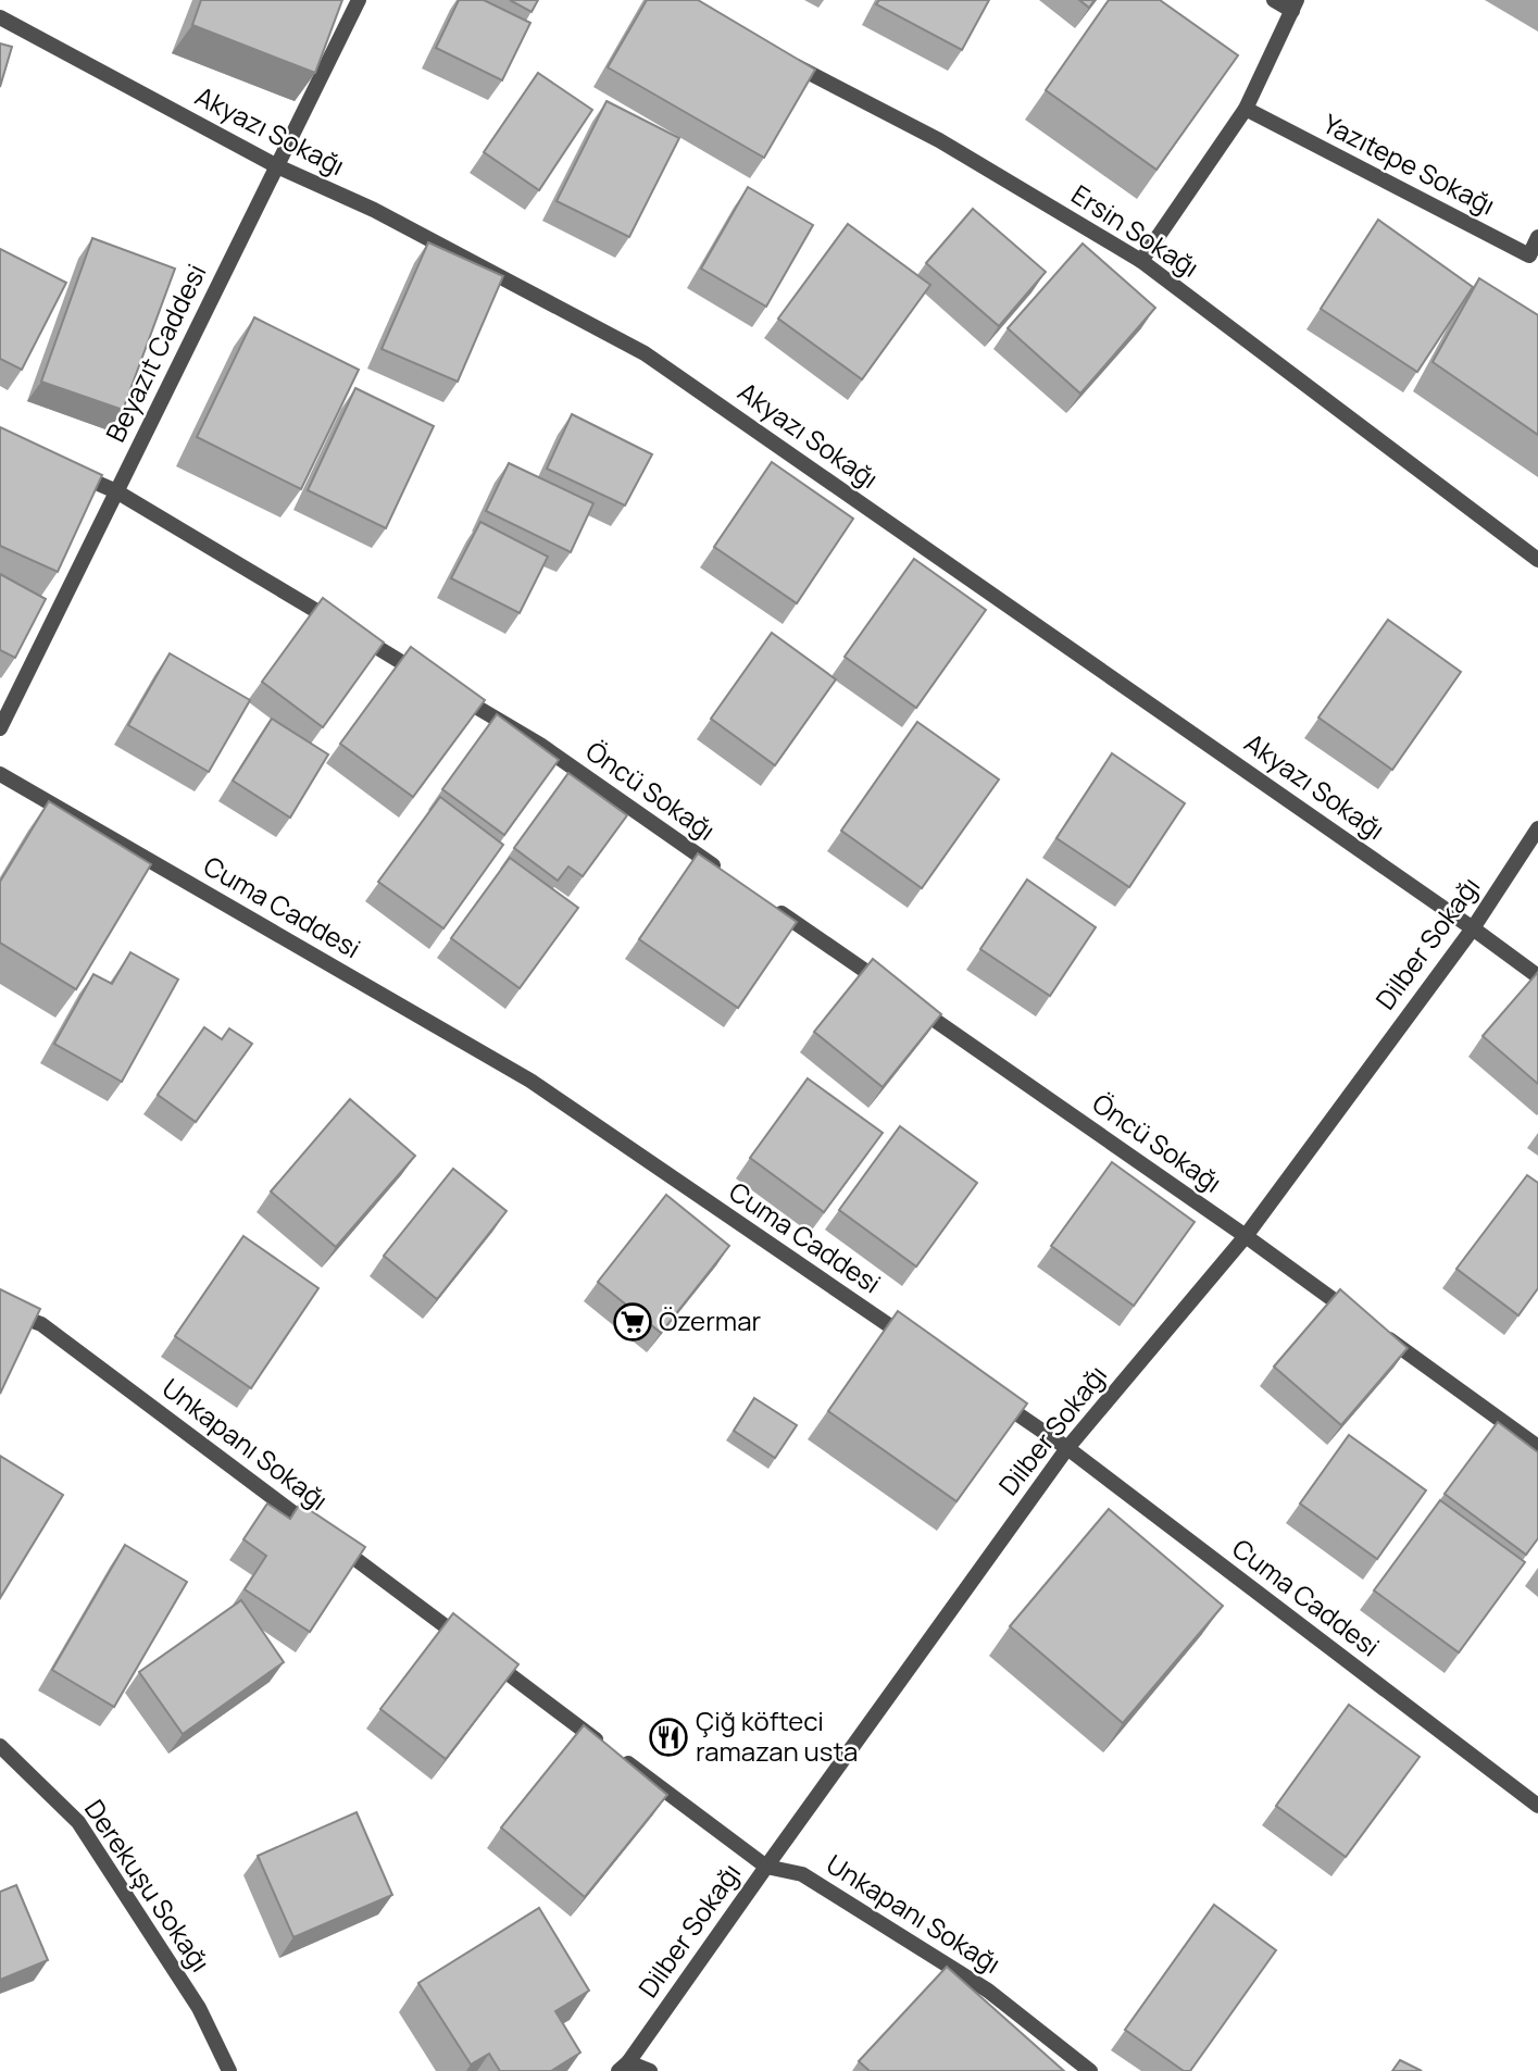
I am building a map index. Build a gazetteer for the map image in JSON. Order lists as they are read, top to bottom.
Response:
{
  "streets": {
    "street": [
      "Akyazı Sokağı",
      "Yazıtepe Sokağı",
      "Ersin Sokağı",
      "Beyazıt Caddesi",
      "Öncü Sokağı",
      "Cuma Caddesi",
      "Dilber Sokağı",
      "Unkapanı Sokağı",
      "Derekuşu Sokağı"
    ]
  },
  "crossings": [
    ["Akyazı Sokağı", "Beyazıt Caddesi"],
    ["Akyazı Sokağı", "Dilber Sokağı"],
    ["Beyazıt Caddesi", "Öncü Sokağı"],
    ["Öncü Sokağı", "Dilber Sokağı"],
    ["Cuma Caddesi", "Dilber Sokağı"],
    ["Dilber Sokağı", "Unkapanı Sokağı"]
  ],
  "places": {
    "supermarket": ["Özermar"],
    "restaurant": ["Çiğ köfteci ramazan usta"]
  }
}
